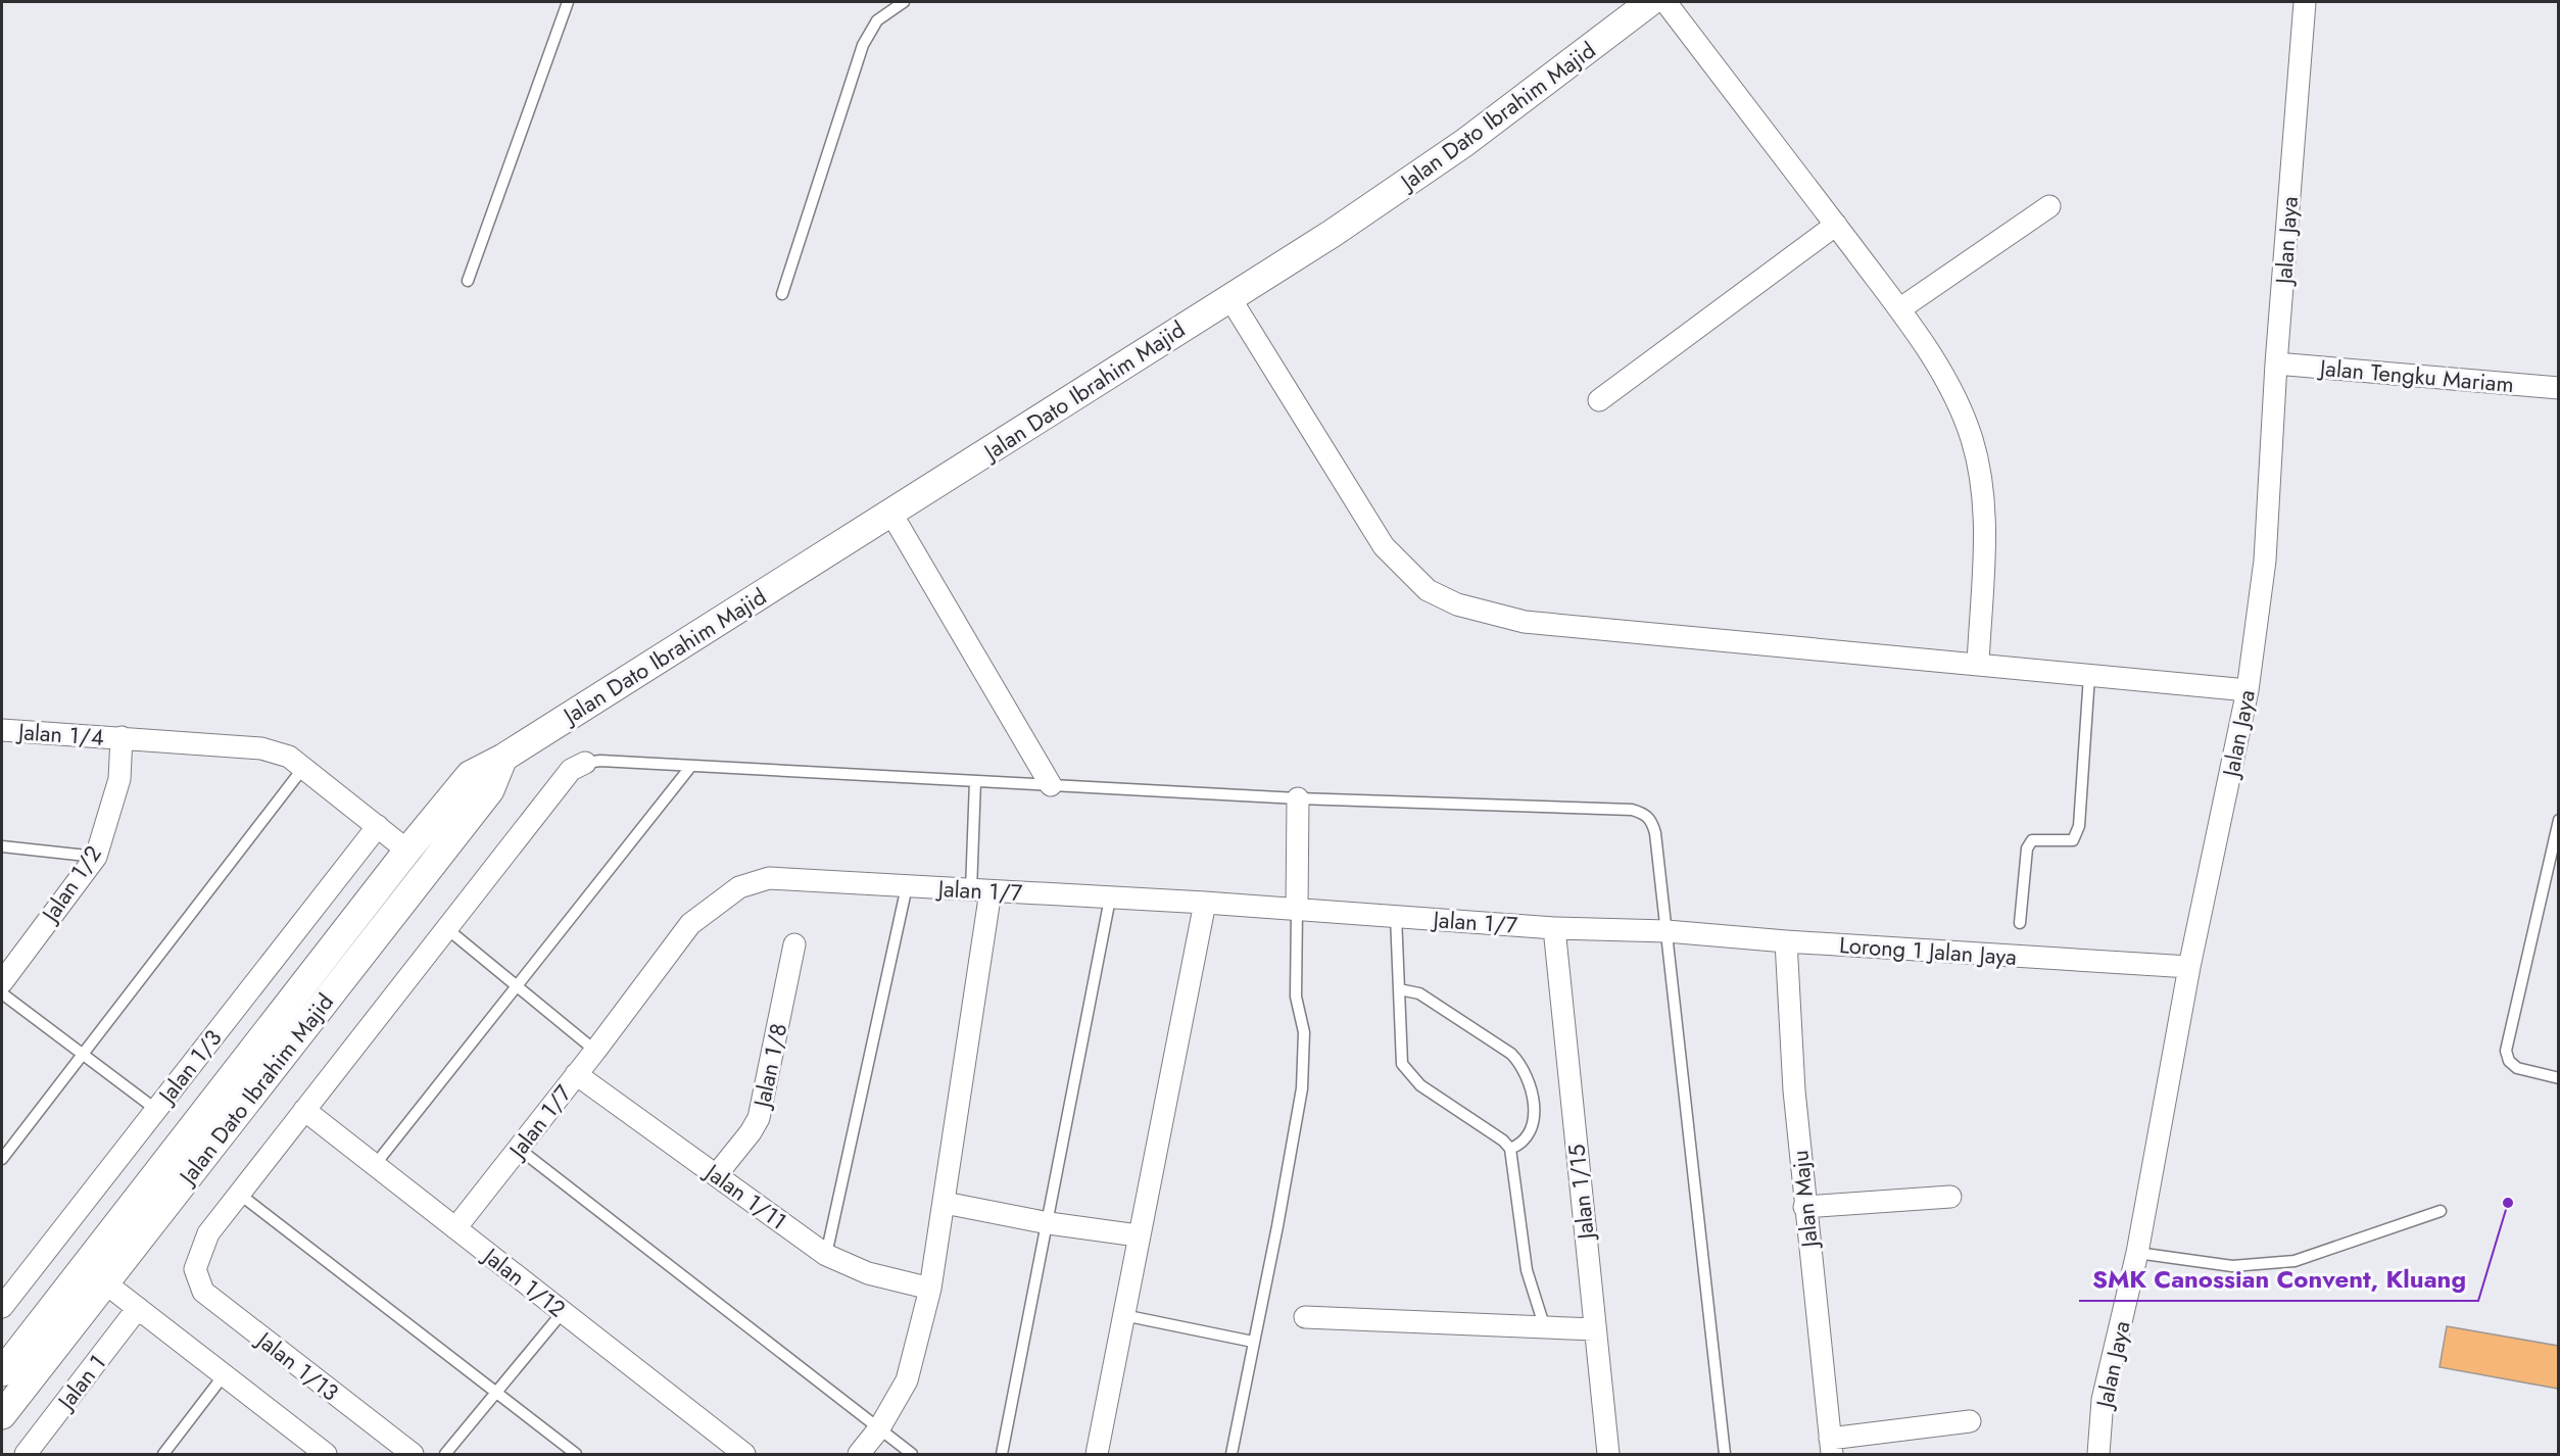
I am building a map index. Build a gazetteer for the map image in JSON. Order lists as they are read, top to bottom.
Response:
{
  "streets": {
    "street": [
      "Jalan Dato Ibrahim Majid",
      "Jalan Jaya",
      "Jalan Tengku Mariam",
      "Jalan 1/4",
      "Jalan 1/2",
      "Jalan 1/7",
      "Lorong 1 Jalan Jaya",
      "Jalan 1/8",
      "Jalan 1/3",
      "Jalan 1/15",
      "Jalan 1/11",
      "Jalan Maju",
      "Jalan 1/12",
      "Jalan 1/13",
      "Jalan 1"
    ]
  },
  "crossings": [
    ["Jalan Dato Ibrahim Majid", "Jalan 1/4"],
    ["Jalan Jaya", "Jalan Tengku Mariam"],
    ["Jalan Jaya", "Lorong 1 Jalan Jaya"],
    ["Jalan 1/4", "Jalan 1/2"],
    ["Jalan 1/4", "Jalan 1/3"],
    ["Jalan 1/7", "Lorong 1 Jalan Jaya"],
    ["Jalan 1/7", "Jalan 1/15"],
    ["Jalan 1/7", "Jalan 1/11"],
    ["Jalan 1/7", "Jalan 1/12"],
    ["Lorong 1 Jalan Jaya", "Jalan Maju"],
    ["Jalan 1/8", "Jalan 1/11"]
  ],
  "places": ["SMK Canossian Convent, Kluang"]
}
